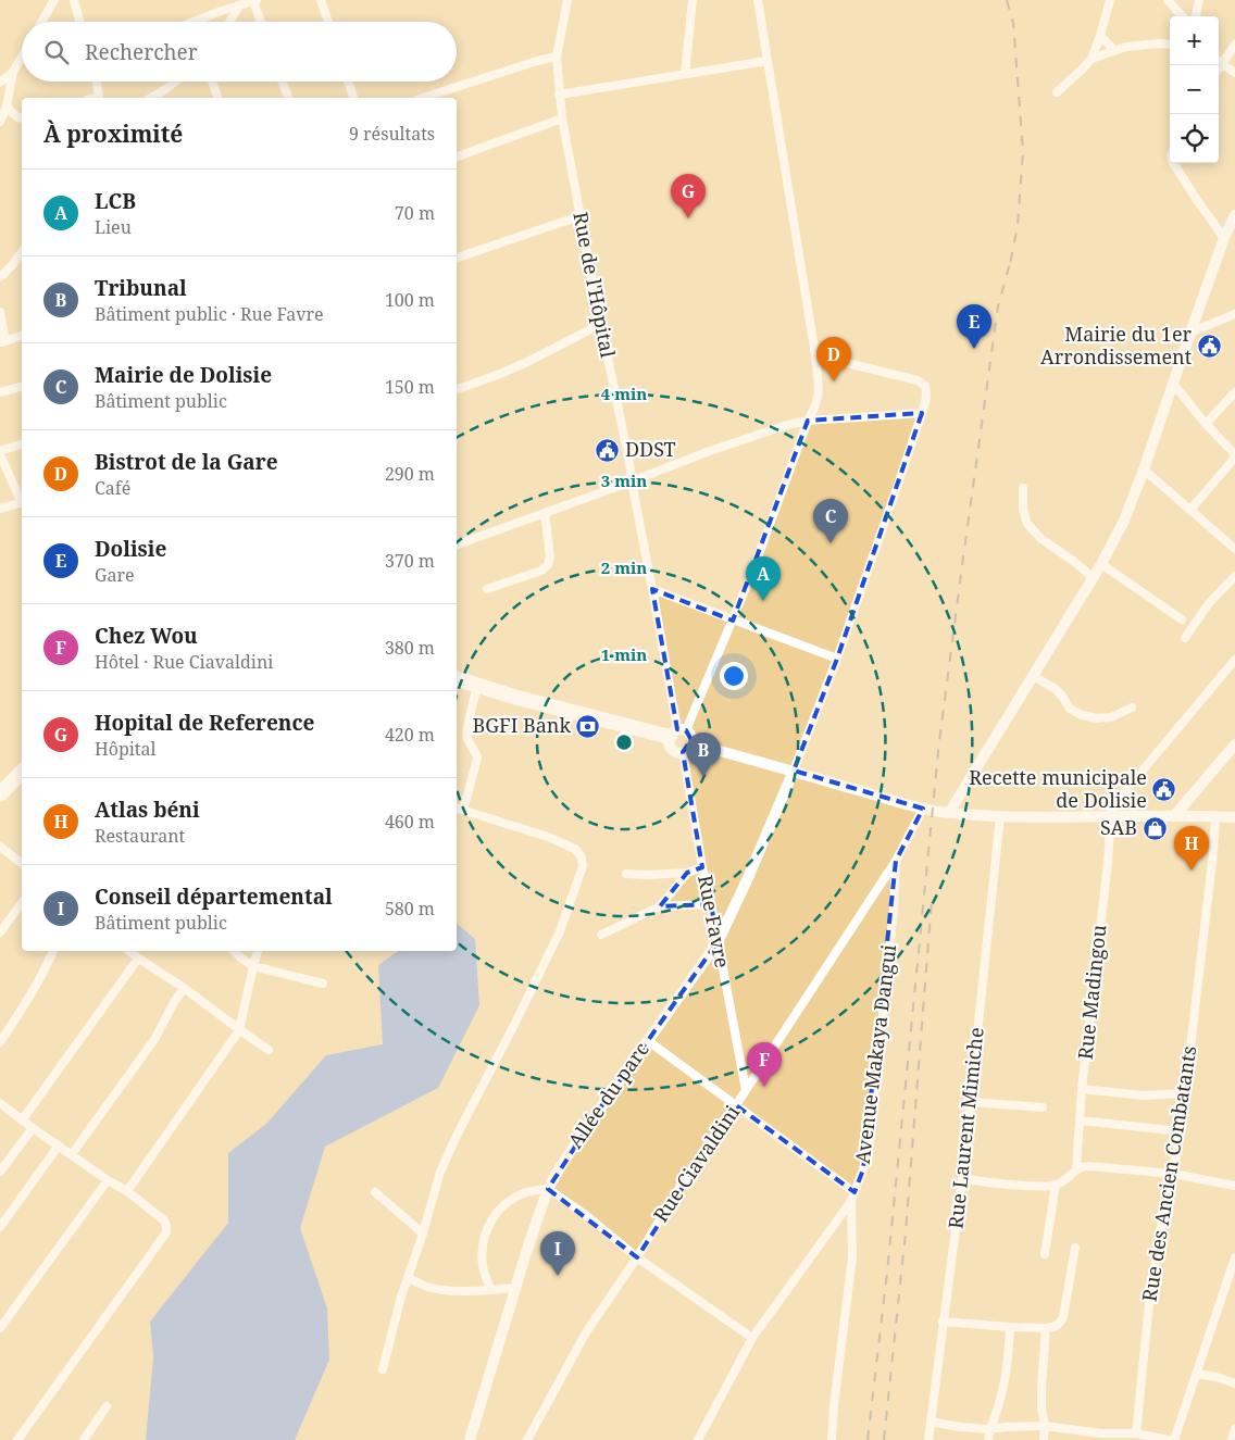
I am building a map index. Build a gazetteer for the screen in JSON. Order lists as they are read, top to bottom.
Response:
{
  "streets": {
    "street": [
      "Rue de l'Hôpital",
      "Rue Favre",
      "Rue Madingou",
      "Avenue Makaya Dangui",
      "Allée du parc",
      "Rue Laurent Mimiche",
      "Rue Ciavaldini",
      "Rue des Ancien Combatants"
    ]
  },
  "crossings": [
    ["Rue de l'Hôpital", "Rue Favre"],
    ["Rue Favre", "Allée du parc"],
    ["Rue Favre", "Rue Ciavaldini"],
    ["Avenue Makaya Dangui", "Rue Ciavaldini"]
  ],
  "places": {
    "public building": ["Mairie du 1er Arrondissement", "DDST", "Recette municipale de Dolisie"],
    "bank": ["BGFI Bank"],
    "shop": ["SAB"]
  },
  "page": {
    "map_buttons": ["+", "−"],
    "search": "Rechercher",
    "heading": ["À proximité", "9 résultats"],
    "list": [
      {
        "mark": "A",
        "name": "LCB",
        "note": "Lieu",
        "value": "70 m"
      },
      {
        "mark": "B",
        "name": "Tribunal",
        "note": "Bâtiment public · Rue Favre",
        "value": "100 m"
      },
      {
        "mark": "C",
        "name": "Mairie de Dolisie",
        "note": "Bâtiment public",
        "value": "150 m"
      },
      {
        "mark": "D",
        "name": "Bistrot de la Gare",
        "note": "Café",
        "value": "290 m"
      },
      {
        "mark": "E",
        "name": "Dolisie",
        "note": "Gare",
        "value": "370 m"
      },
      {
        "mark": "F",
        "name": "Chez Wou",
        "note": "Hôtel · Rue Ciavaldini",
        "value": "380 m"
      },
      {
        "mark": "G",
        "name": "Hopital de Reference",
        "note": "Hôpital",
        "value": "420 m"
      },
      {
        "mark": "H",
        "name": "Atlas béni",
        "note": "Restaurant",
        "value": "460 m"
      },
      {
        "mark": "I",
        "name": "Conseil départemental",
        "note": "Bâtiment public",
        "value": "580 m"
      }
    ],
    "pins": [
      "G",
      "E",
      "D",
      "C",
      "A",
      "B",
      "H",
      "F",
      "I"
    ]
  },
  "rings": [
    "4 min",
    "3 min",
    "2 min",
    "1 min"
  ]
}
